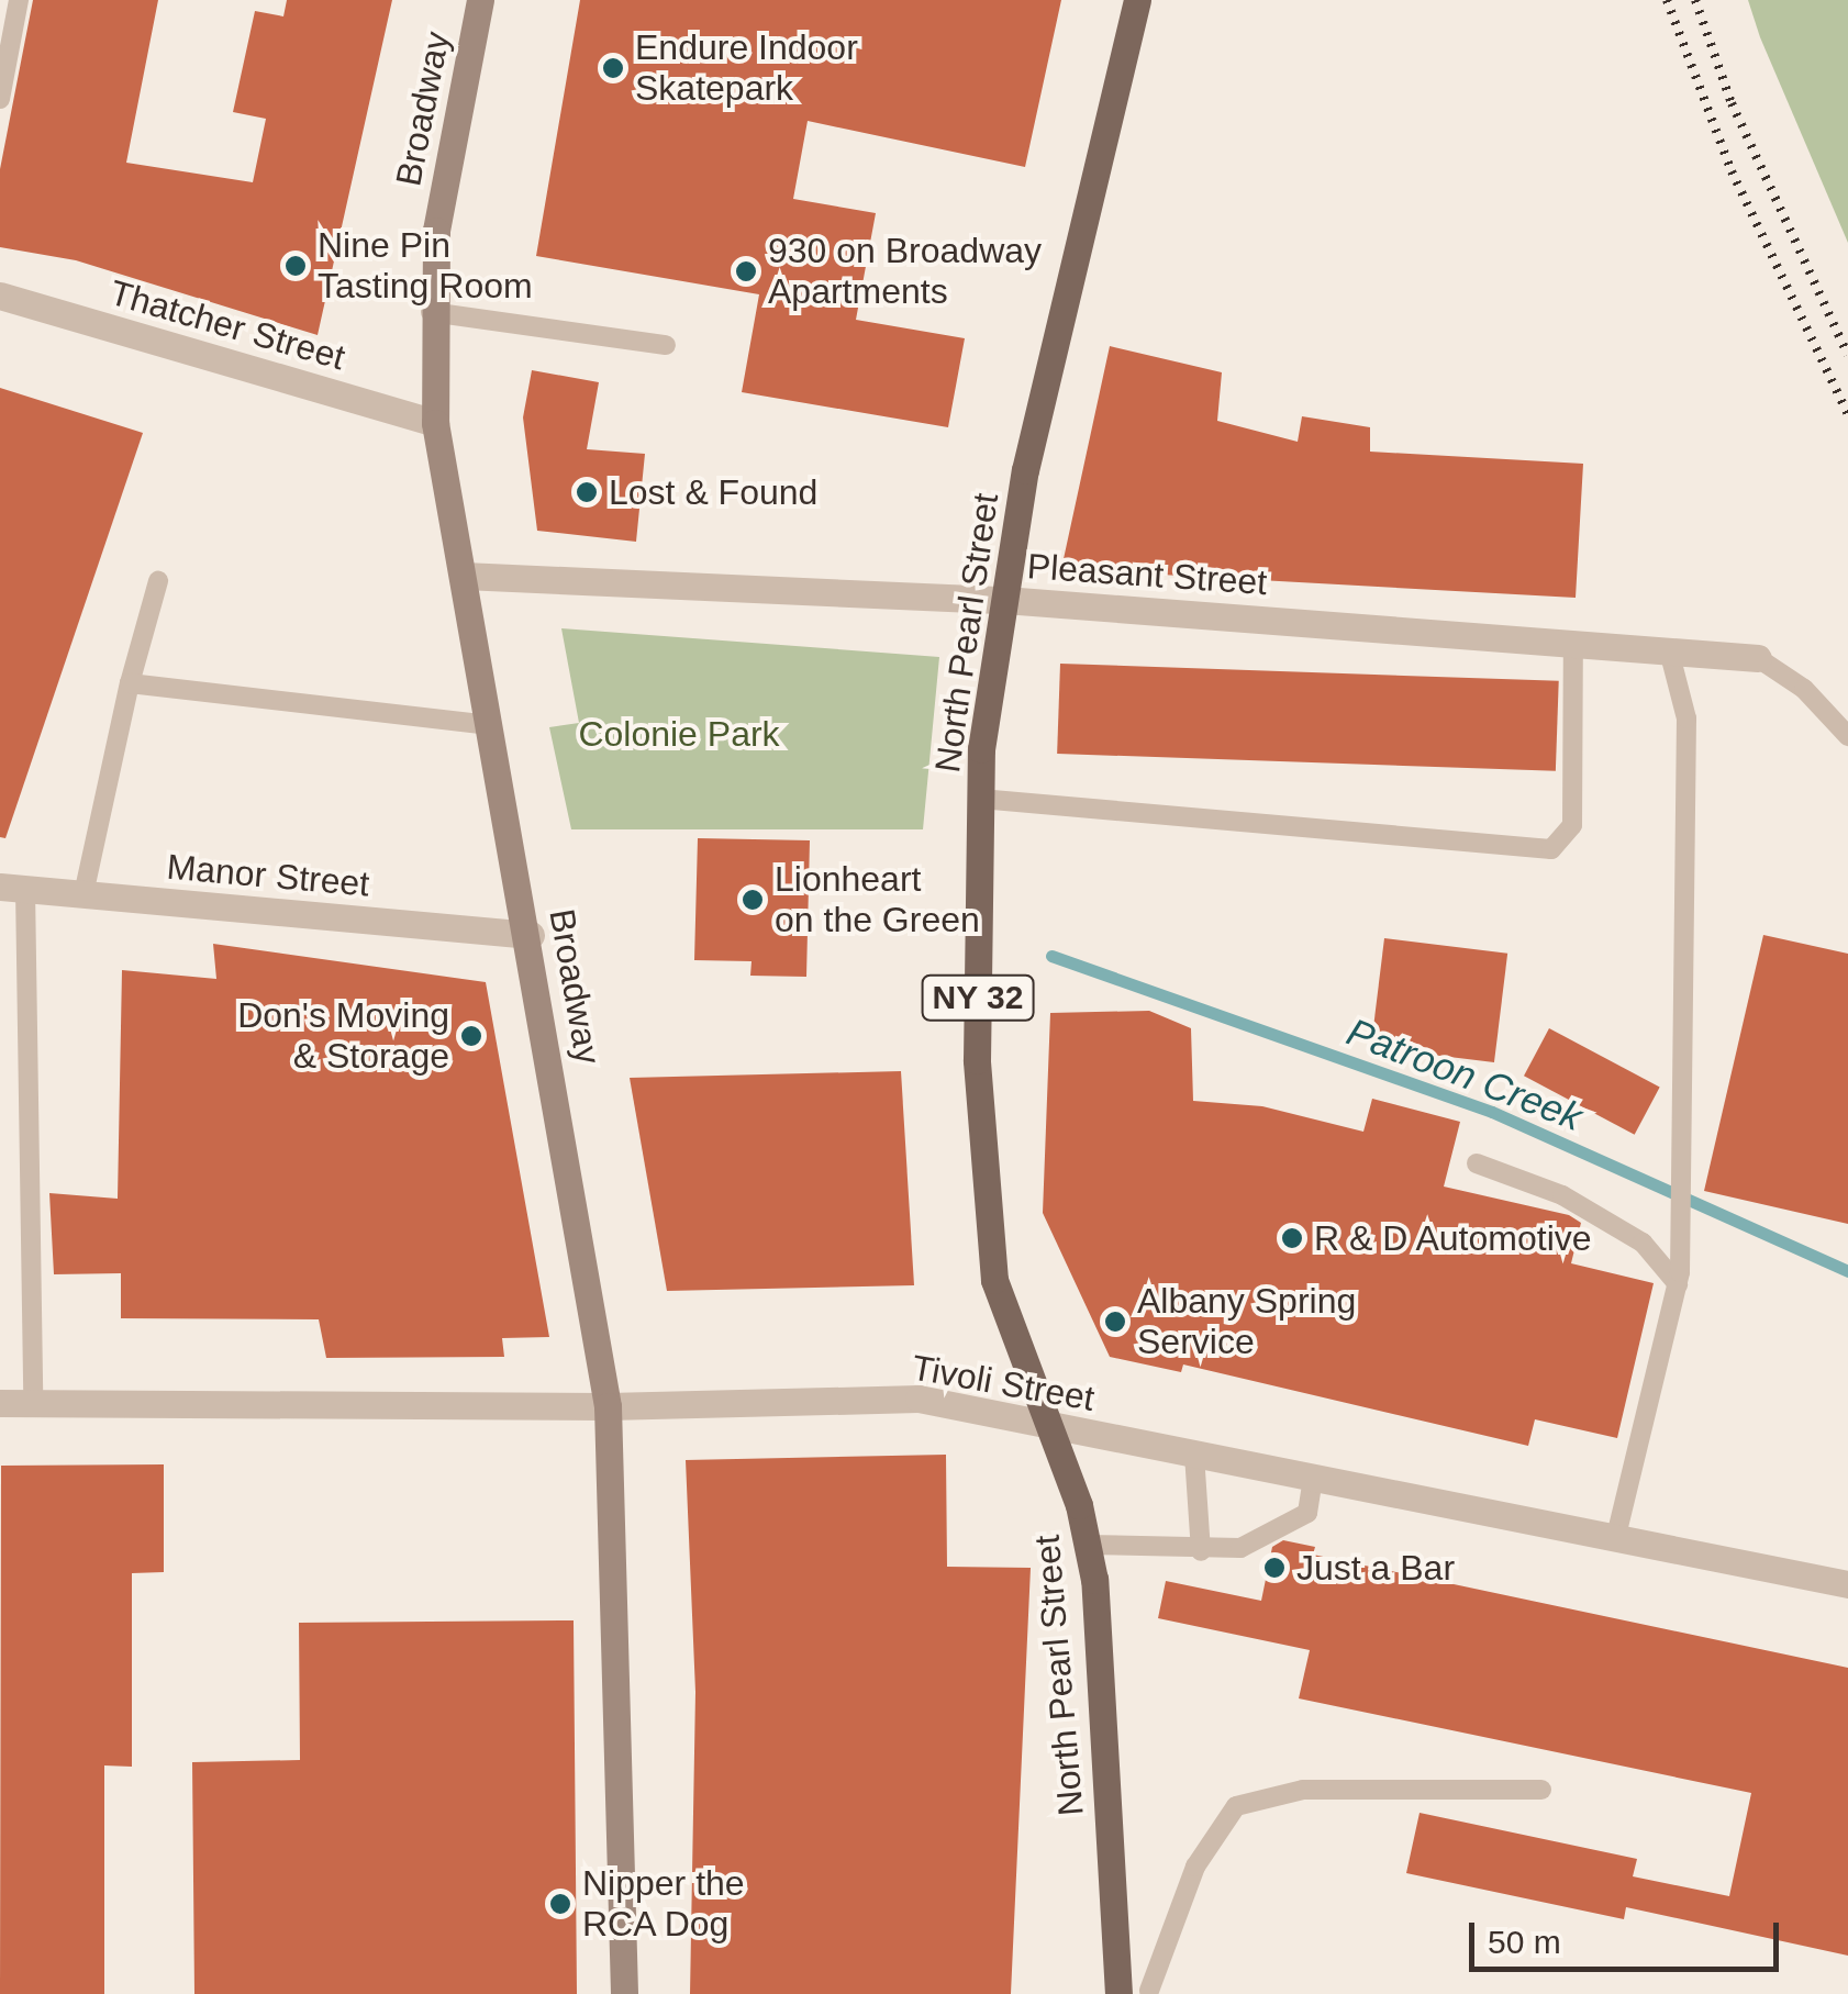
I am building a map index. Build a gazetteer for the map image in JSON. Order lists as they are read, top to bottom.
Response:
{
  "streets": {
    "main road": ["North Pearl Street", "NY 32"],
    "street": [
      "Broadway",
      "Thatcher Street",
      "Pleasant Street",
      "Manor Street",
      "Tivoli Street"
    ]
  },
  "crossings": [
    ["Broadway", "Thatcher Street"],
    ["Broadway", "Pleasant Street"],
    ["Broadway", "Manor Street"],
    ["Broadway", "Tivoli Street"],
    ["Pleasant Street", "North Pearl Street"],
    ["North Pearl Street", "Tivoli Street"]
  ],
  "water": ["Patroon Creek"],
  "parks": ["Colonie Park"],
  "places": [
    "Endure Indoor Skatepark",
    "Nine Pin Tasting Room",
    "930 on Broadway Apartments",
    "Lost & Found",
    "Lionheart on the Green",
    "Don's Moving & Storage",
    "R & D Automotive",
    "Albany Spring Service",
    "Just a Bar",
    "Nipper the RCA Dog"
  ],
  "scale_bar": "50 m"
}
